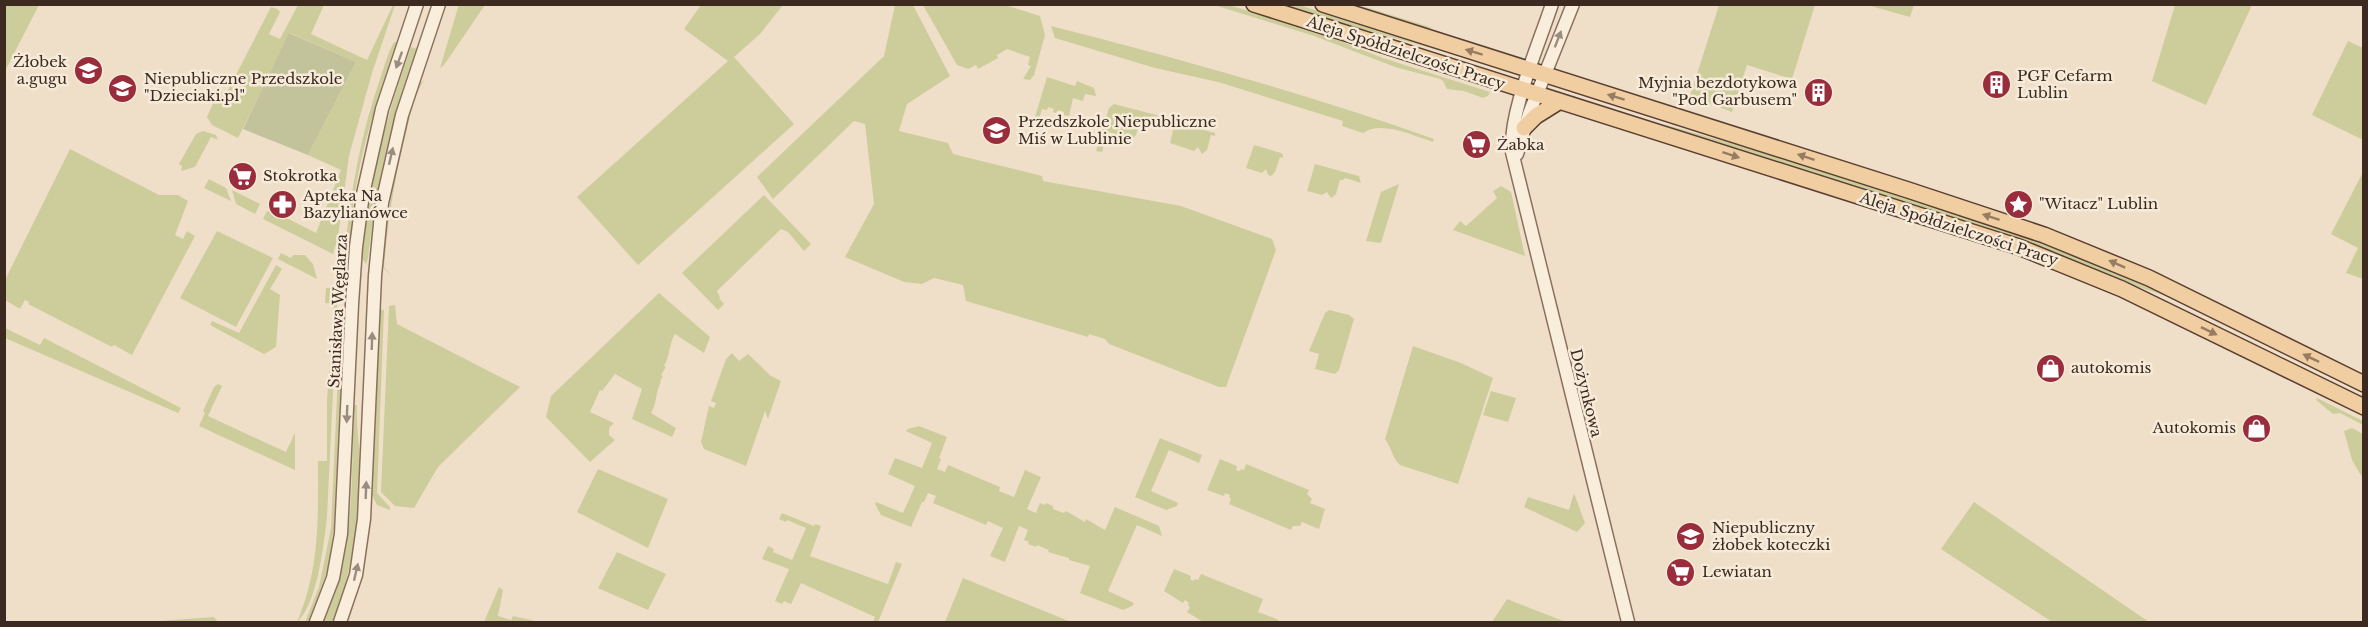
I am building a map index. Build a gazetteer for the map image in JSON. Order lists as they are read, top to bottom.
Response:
{
  "streets": {
    "main road": ["Aleja Spółdzielczości Pracy"],
    "street": ["Stanisława Węglarza", "Dożynkowa"]
  },
  "crossings": [
    ["Aleja Spółdzielczości Pracy", "Dożynkowa"]
  ],
  "places": {
    "school or university": [
      "Żłobek a.gugu",
      "Niepubliczne Przedszkole \"Dzieciaki.pl\"",
      "Przedszkole Niepubliczne Miś w Lublinie",
      "Niepubliczny żłobek koteczki"
    ],
    "building": ["PGF Cefarm Lublin", "Myjnia bezdotykowa \"Pod Garbusem\""],
    "supermarket": ["Żabka", "Stokrotka", "Lewiatan"],
    "place": ["\"Witacz\" Lublin"],
    "pharmacy": ["Apteka Na Bazylianówce"],
    "shop": ["autokomis", "Autokomis"]
  }
}
